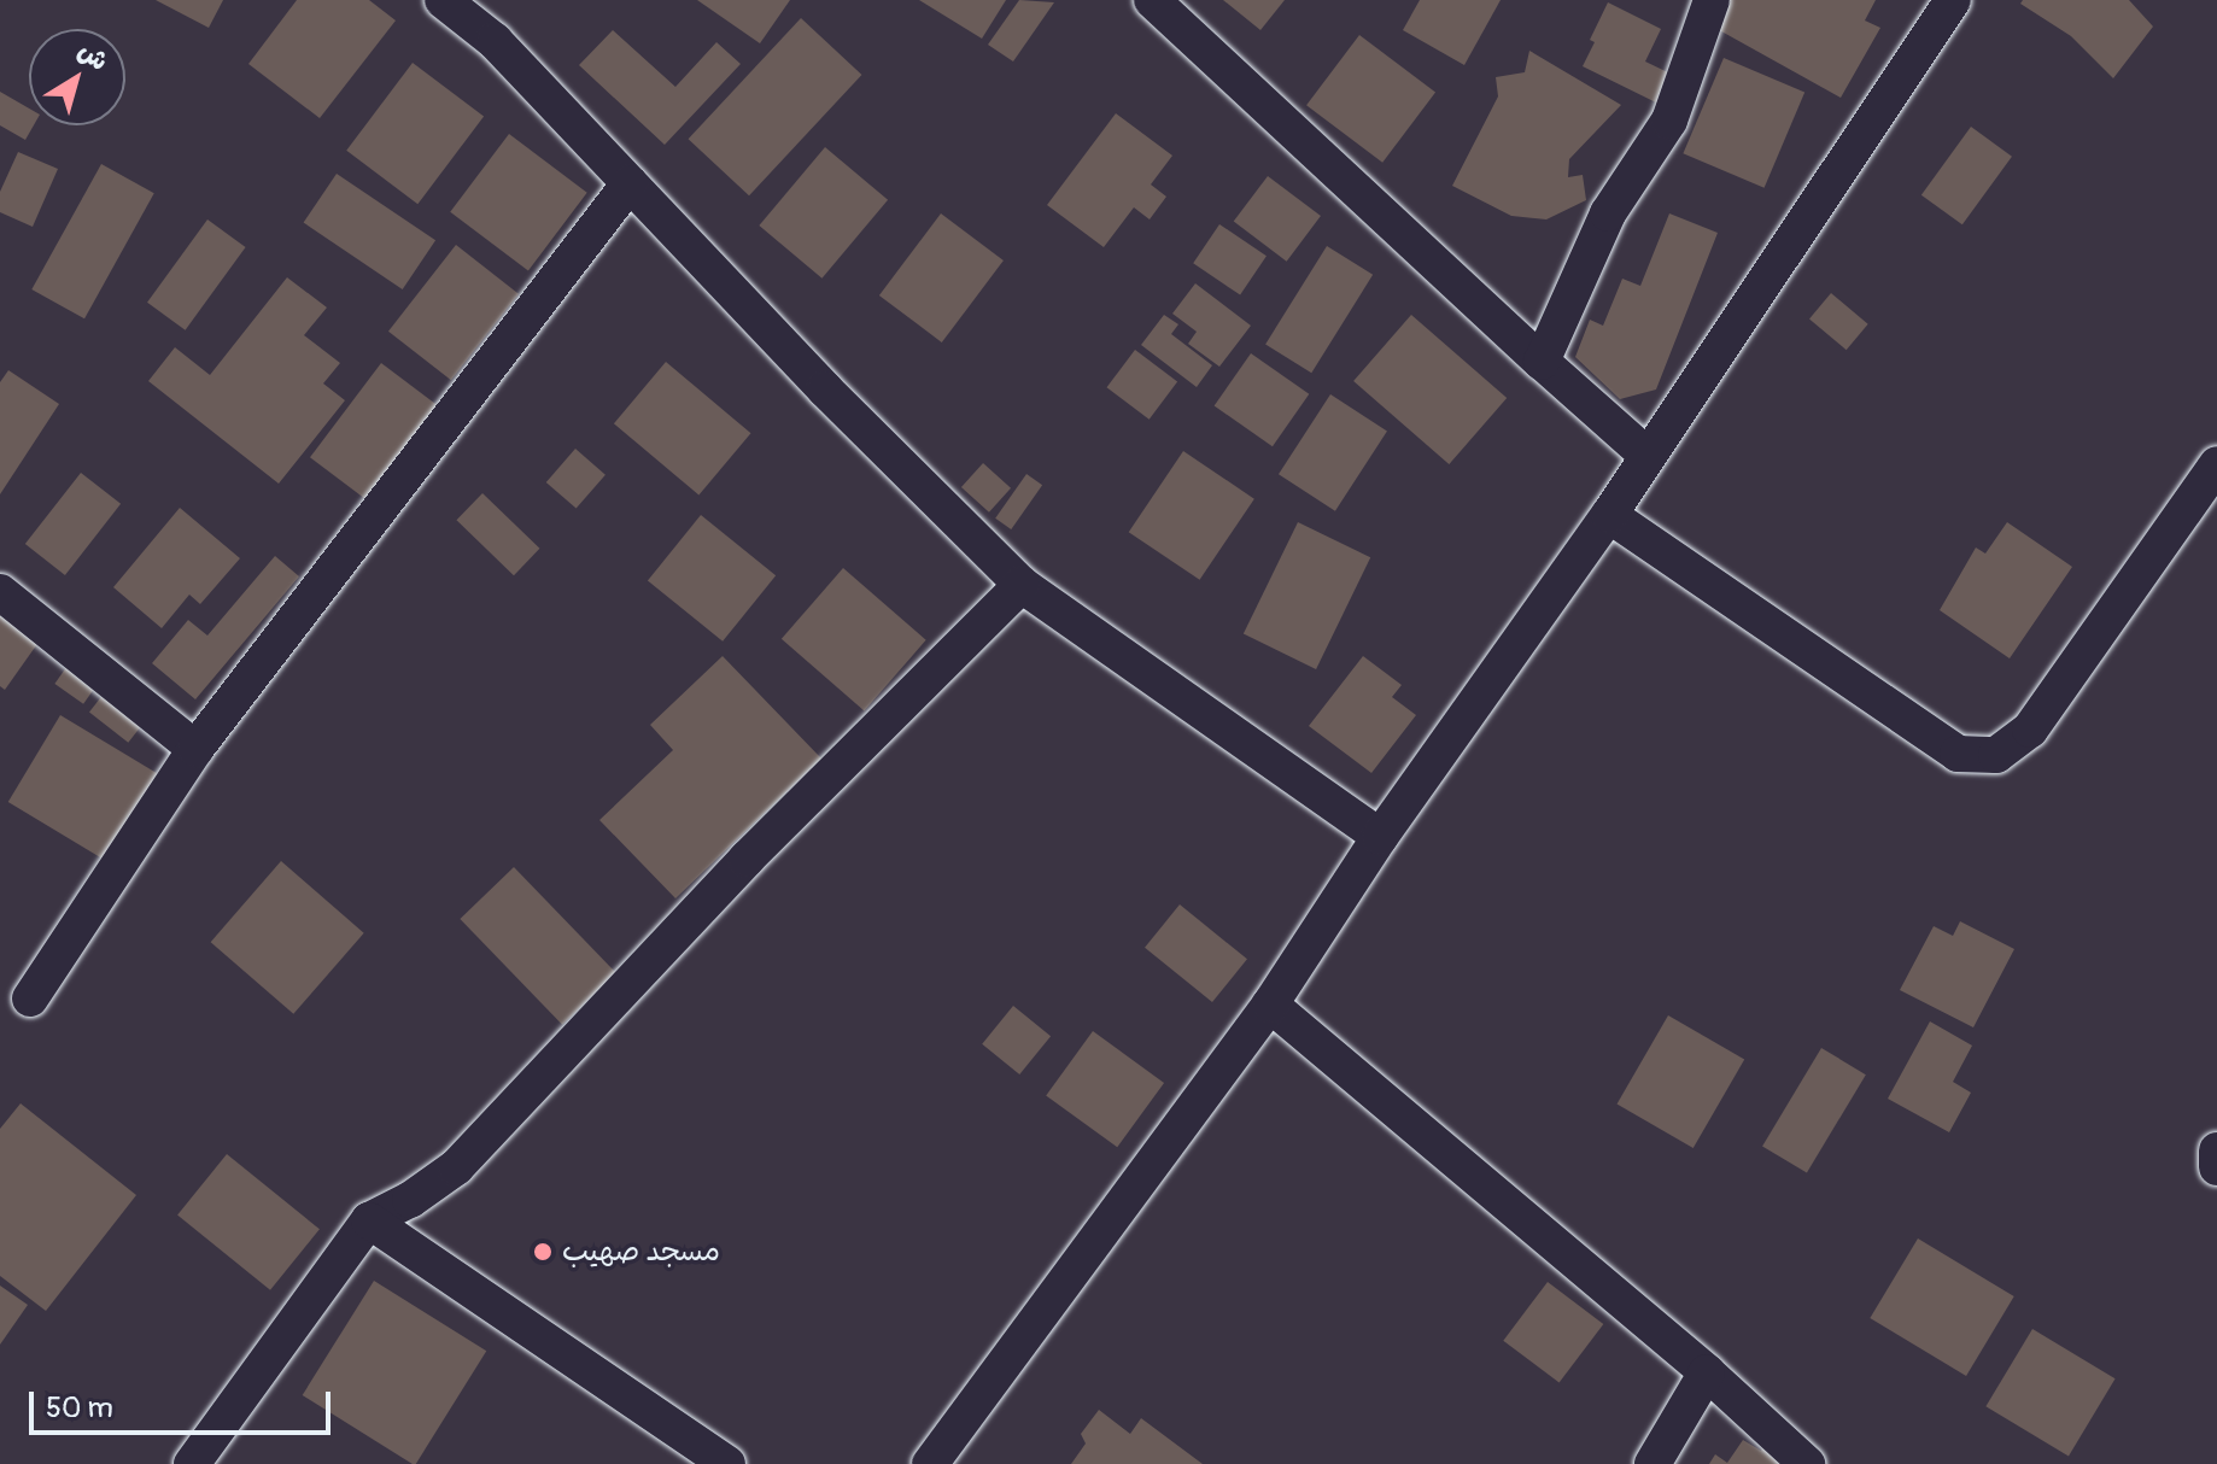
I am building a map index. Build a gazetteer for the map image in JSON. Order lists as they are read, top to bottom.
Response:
{
  "places": ["مسجد صهيب"],
  "scale_bar": "50 m",
  "north": "top right"
}
